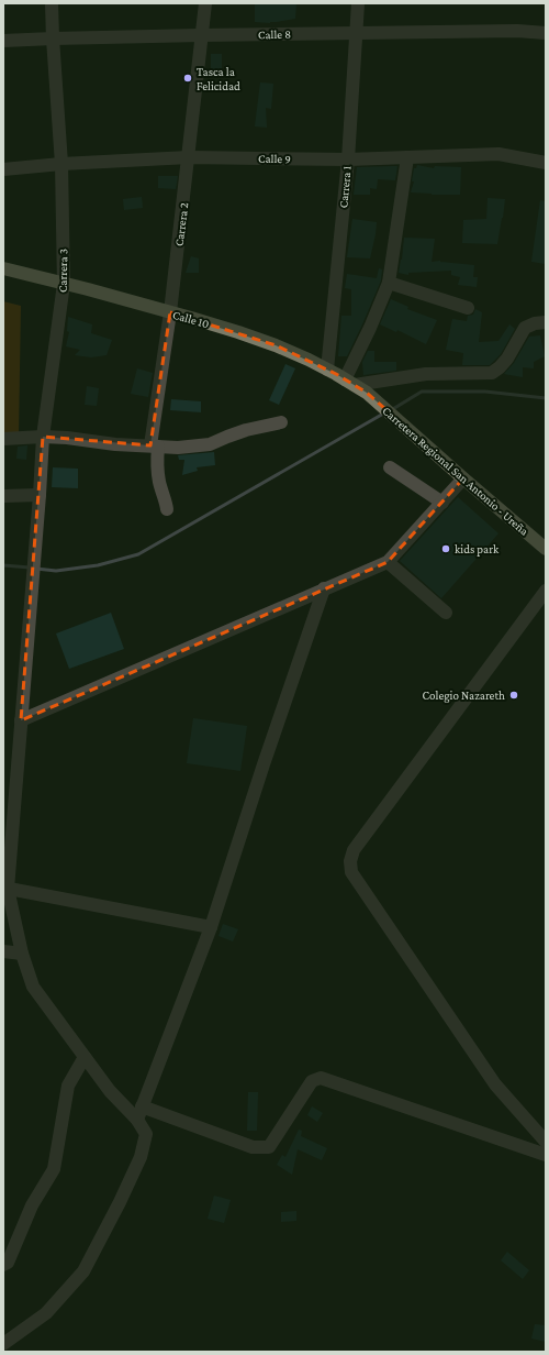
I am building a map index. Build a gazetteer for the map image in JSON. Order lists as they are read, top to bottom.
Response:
{
  "streets": {
    "main road": ["Calle 10", "Carretera Regional San Antonio - Ureña"],
    "street": [
      "Calle 8",
      "Calle 9",
      "Carrera 1",
      "Carrera 2",
      "Carrera 3"
    ]
  },
  "crossings": [
    ["Calle 8", "Carrera 1"],
    ["Calle 8", "Carrera 2"],
    ["Calle 8", "Carrera 3"],
    ["Calle 9", "Carrera 1"],
    ["Calle 9", "Carrera 2"],
    ["Calle 9", "Carrera 3"],
    ["Carrera 1", "Calle 10"],
    ["Carrera 2", "Calle 10"],
    ["Carrera 3", "Calle 10"],
    ["Calle 10", "Carretera Regional San Antonio - Ureña"]
  ],
  "places": ["Tasca la Felicidad", "kids park", "Colegio Nazareth"]
}
